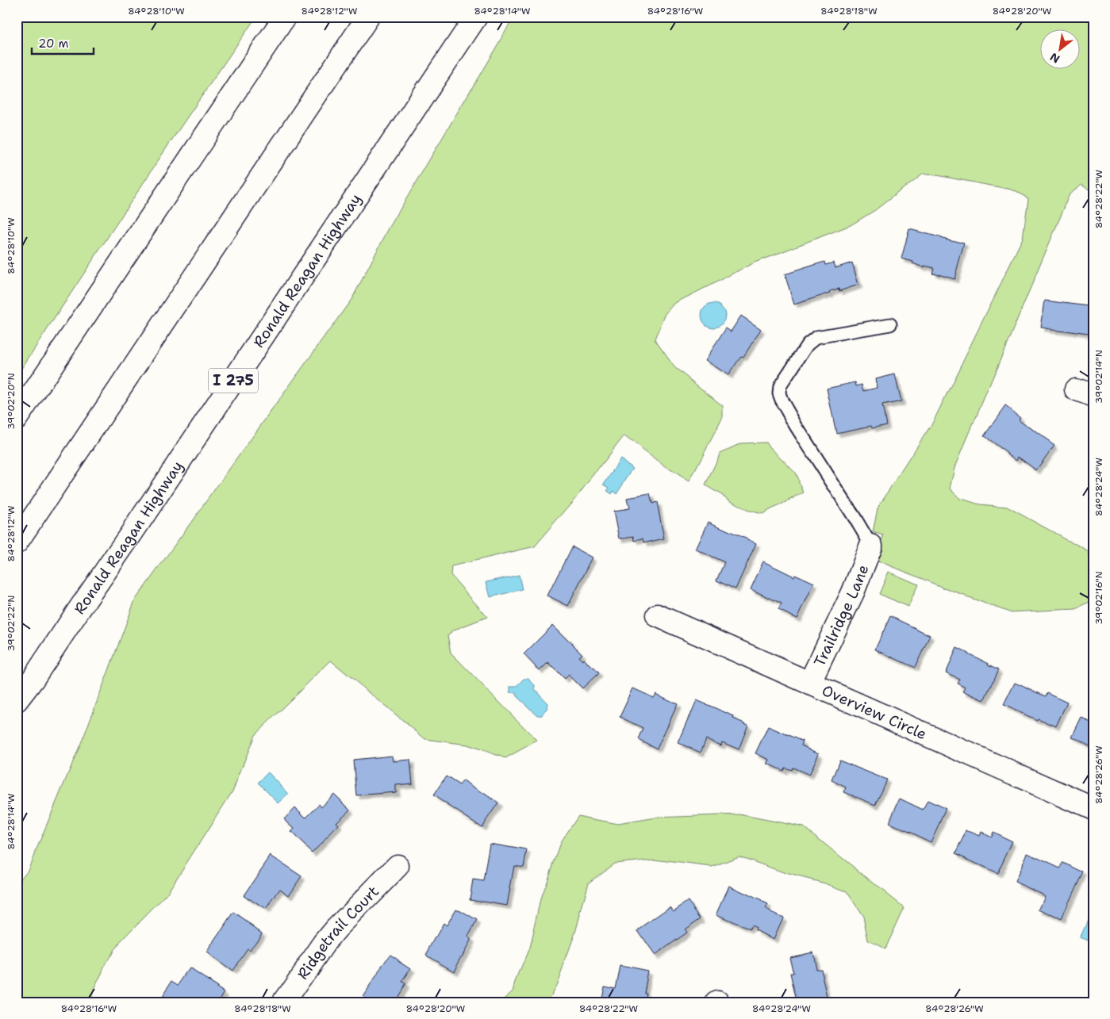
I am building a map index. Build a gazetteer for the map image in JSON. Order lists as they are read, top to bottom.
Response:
{
  "streets": {
    "main road": [
      "Ronald Reagan Highway",
      "I 275",
      "Trailridge Lane",
      "Overview Circle",
      "Ridgetrail Court"
    ]
  },
  "crossings": [
    ["Trailridge Lane", "Overview Circle"]
  ],
  "scale_bar": "20 m",
  "north": "bottom left",
  "coordinates": [
    "84°28'10\"W",
    "84°28'12\"W",
    "84°28'14\"W",
    "84°28'16\"W",
    "84°28'18\"W",
    "84°28'20\"W",
    "84°28'22\"W",
    "39°02'14\"N",
    "39°02'20\"N",
    "84°28'24\"W",
    "39°02'16\"N",
    "39°02'22\"N",
    "84°28'26\"W"
  ]
}
